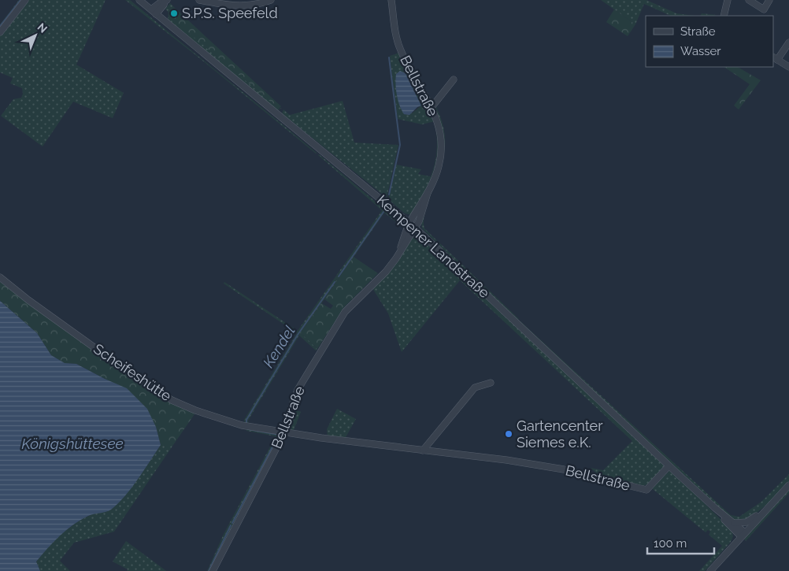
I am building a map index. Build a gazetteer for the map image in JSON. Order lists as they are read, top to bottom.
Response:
{
  "streets": {
    "street": ["Bellstraße", "Kempener Landstraße", "Scheifeshütte"]
  },
  "crossings": [
    ["Bellstraße", "Kempener Landstraße"],
    ["Bellstraße", "Scheifeshütte"]
  ],
  "water": ["Kendel", "Königshüttesee"],
  "places": ["S.P.S. Speefeld", "Gartencenter Siemes e.K."],
  "legend": ["Straße", "Wasser"],
  "scale_bar": "100 m",
  "north": "top right"
}
